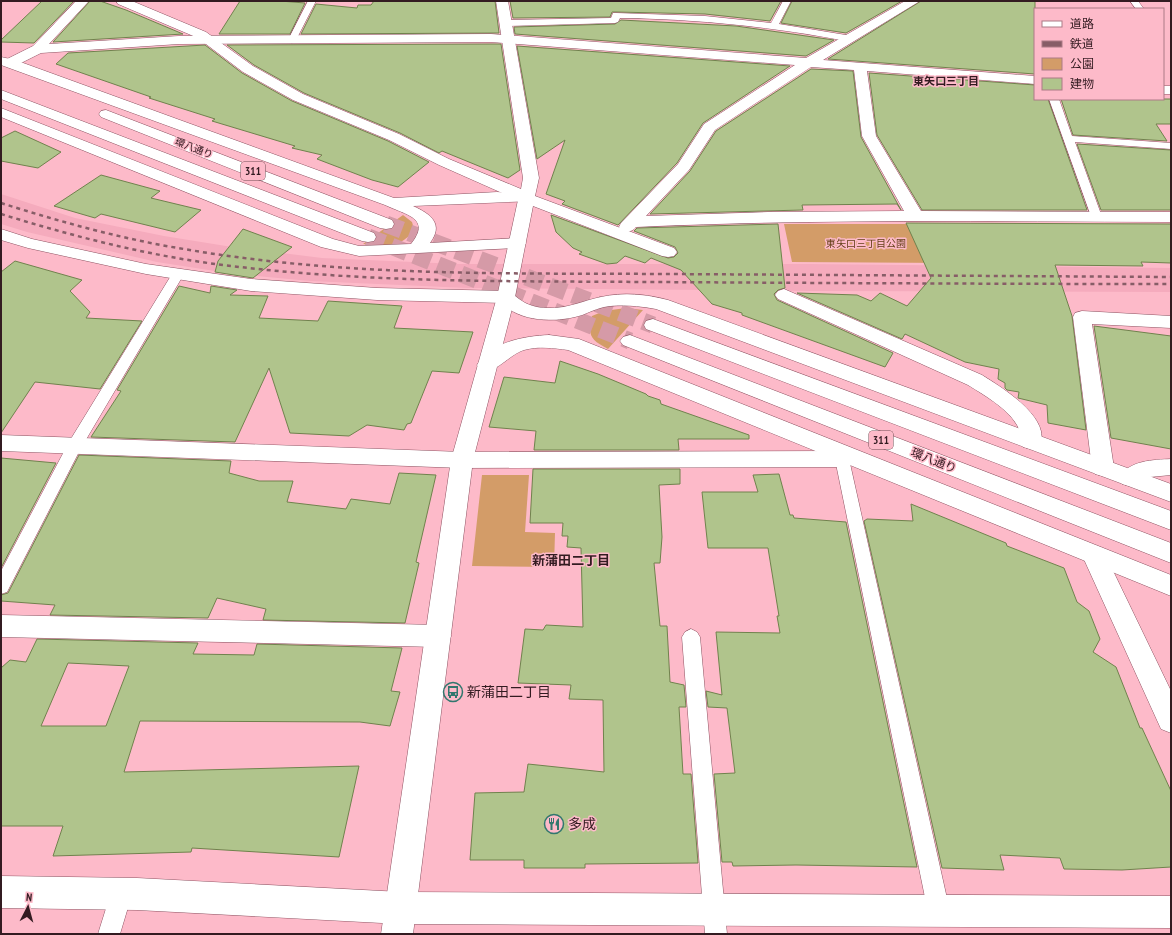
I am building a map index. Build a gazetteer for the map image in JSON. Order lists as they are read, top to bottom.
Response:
{
  "streets": {
    "street": ["環八通り", "311"]
  },
  "districts": ["東矢口三丁目", "新蒲田二丁目"],
  "parks": ["東矢口三丁目公園"],
  "places": {
    "bus stop": ["新蒲田二丁目"],
    "restaurant": ["多成"]
  },
  "legend": [
    "道路",
    "鉄道",
    "公園",
    "建物"
  ],
  "north": "top"
}
